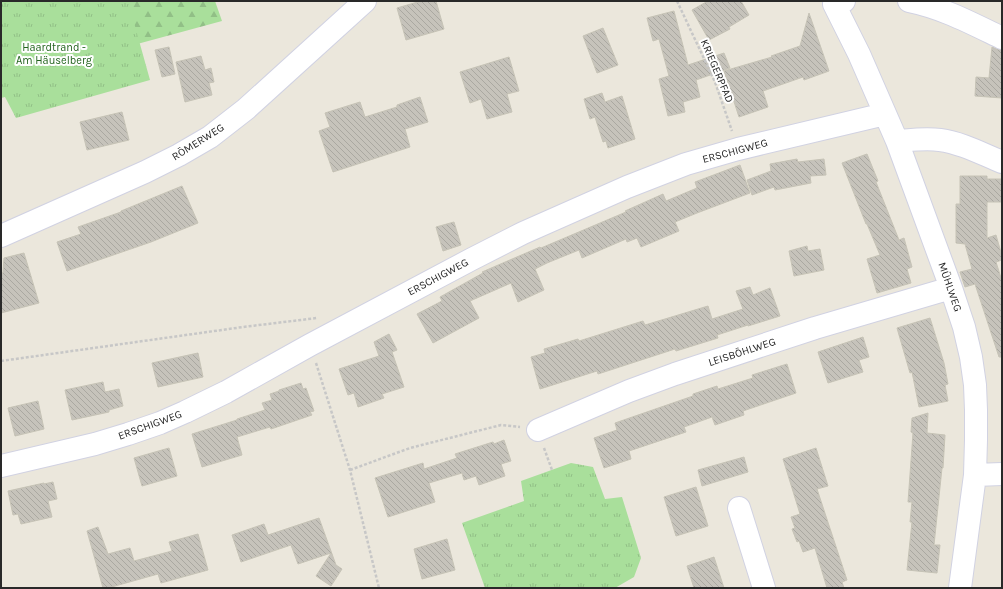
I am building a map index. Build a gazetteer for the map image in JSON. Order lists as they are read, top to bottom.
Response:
{
  "streets": {
    "street": [
      "RÖMERWEG",
      "ERSCHIGWEG",
      "MÜHLWEG",
      "LEISBÖHLWEG"
    ],
    "path": ["KRIEGERPFAD"]
  },
  "crossings": [
    ["KRIEGERPFAD", "ERSCHIGWEG"],
    ["ERSCHIGWEG", "MÜHLWEG"],
    ["MÜHLWEG", "LEISBÖHLWEG"]
  ],
  "parks": ["Haardtrand - Am Häuselberg"]
}
